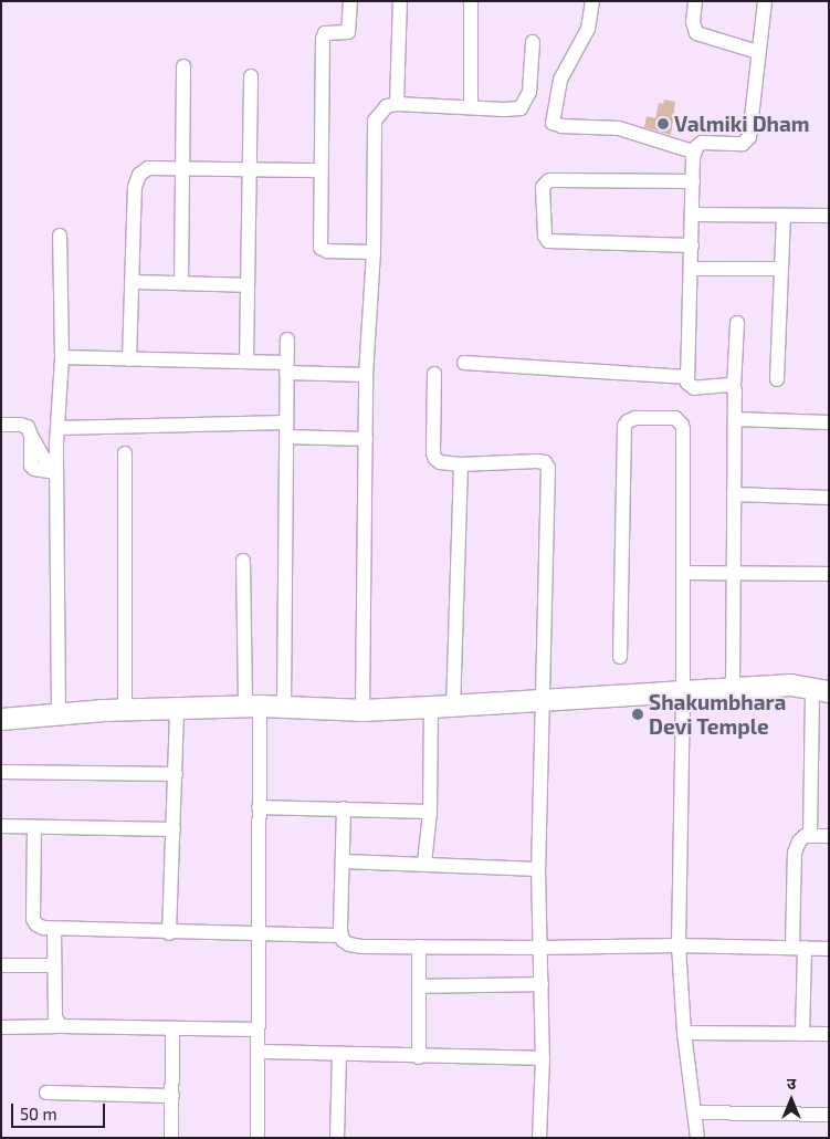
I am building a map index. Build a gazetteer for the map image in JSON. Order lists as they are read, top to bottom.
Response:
{
  "places": ["Valmiki Dham", "Shakumbhara Devi Temple"],
  "scale_bar": "50 m",
  "north": "top"
}
